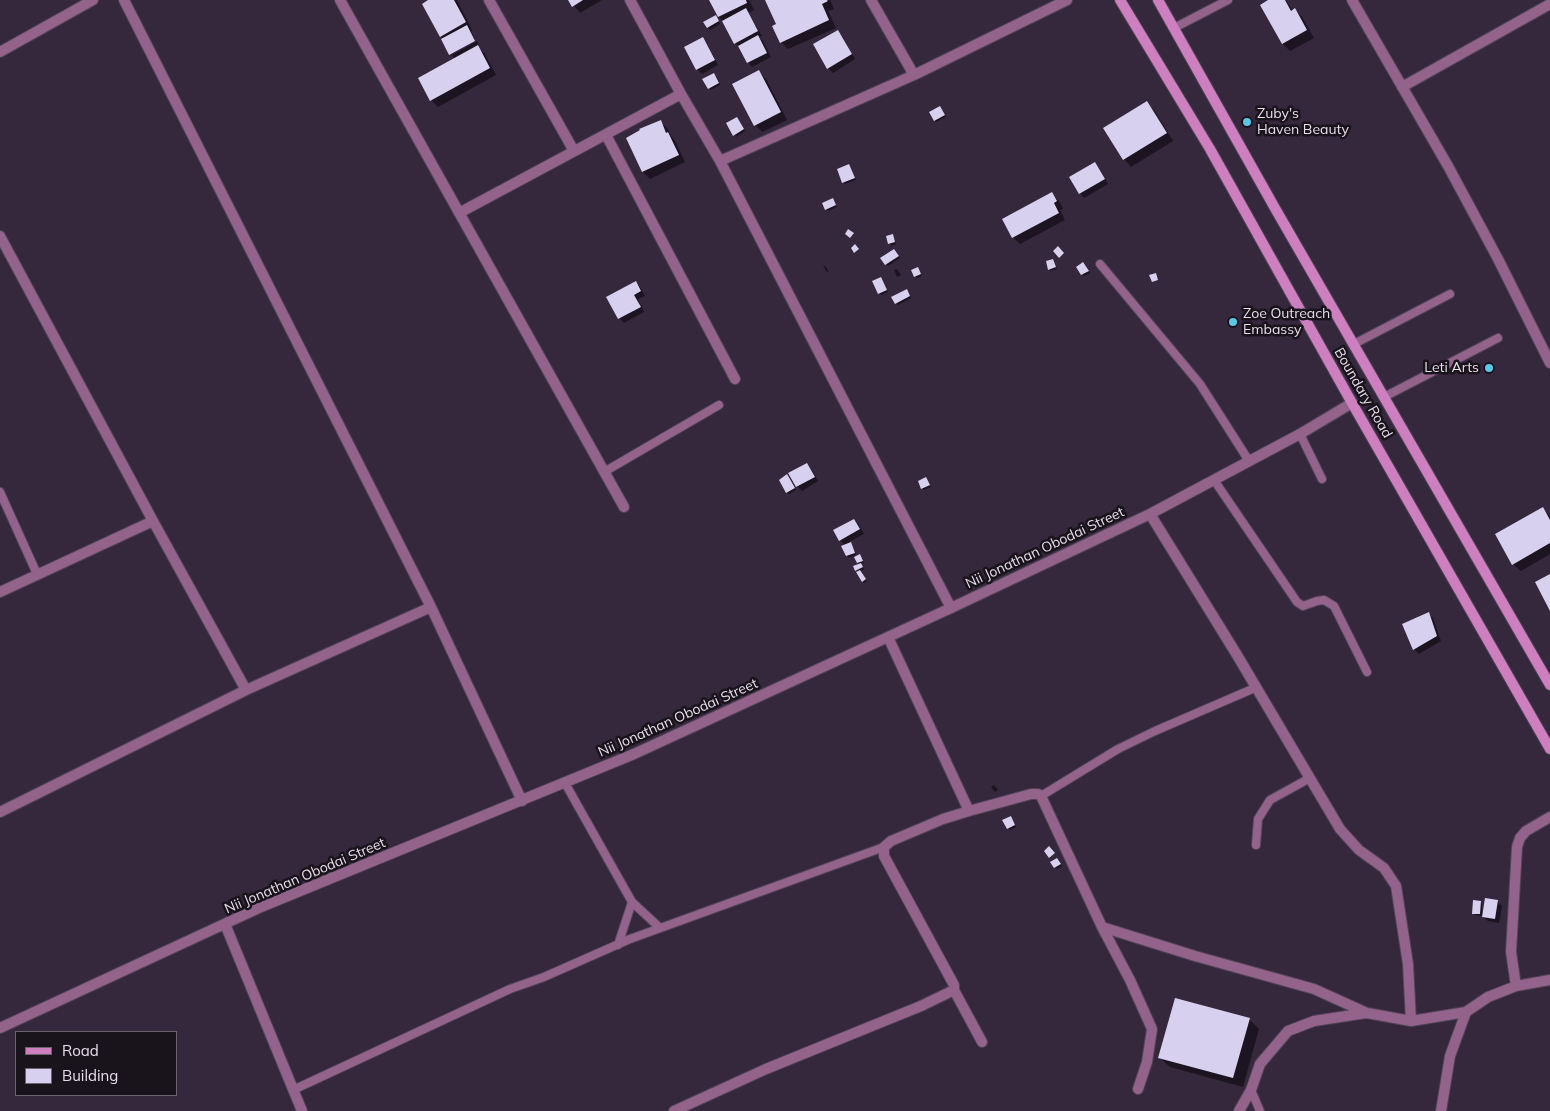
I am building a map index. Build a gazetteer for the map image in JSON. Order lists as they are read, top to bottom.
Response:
{
  "streets": {
    "main road": ["Boundary Road"],
    "street": ["Nii Jonathan Obodai Street"]
  },
  "crossings": [
    ["Boundary Road", "Nii Jonathan Obodai Street"]
  ],
  "places": ["Zuby's Haven Beauty", "Zoe Outreach Embassy", "Leti Arts"],
  "legend": ["Road", "Building"]
}
